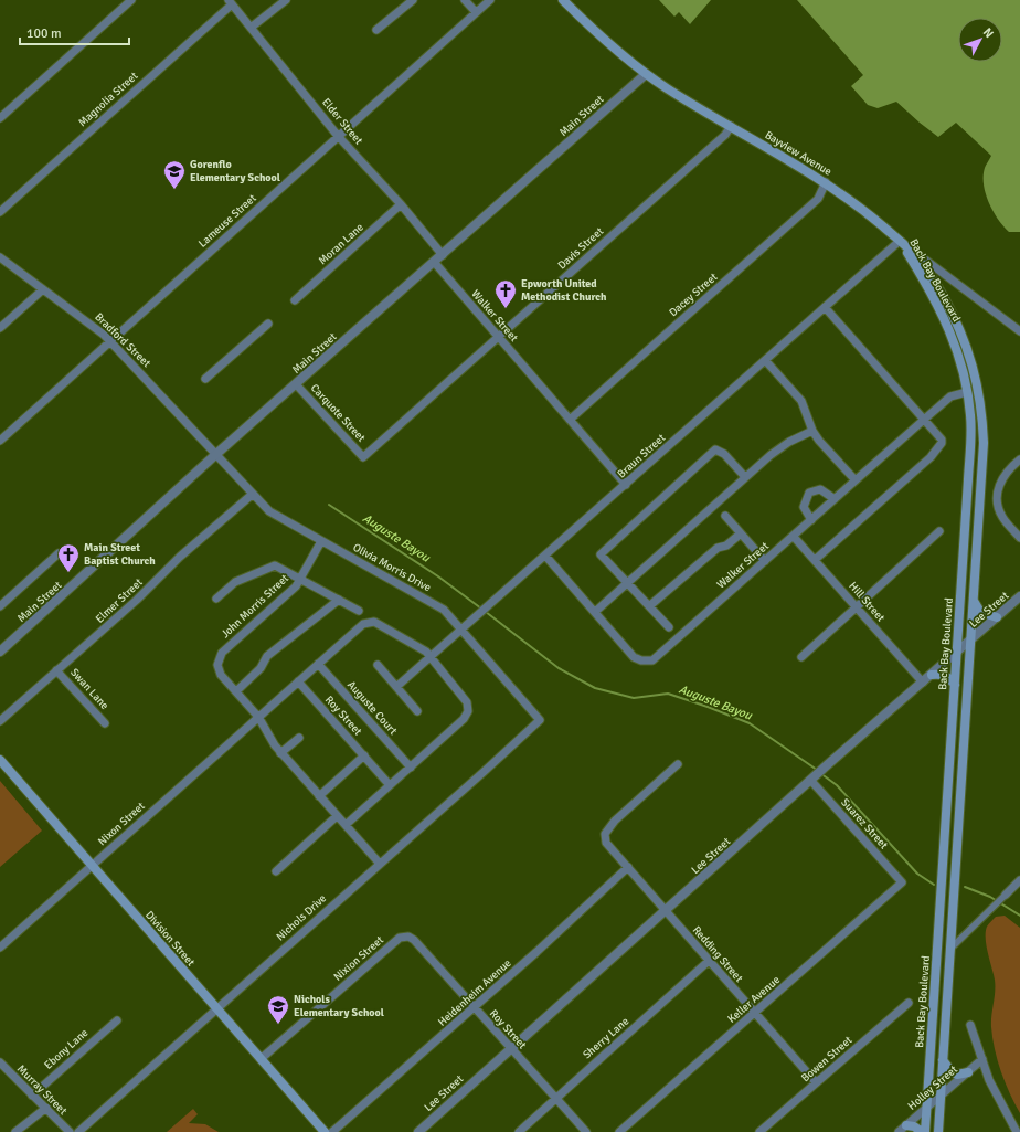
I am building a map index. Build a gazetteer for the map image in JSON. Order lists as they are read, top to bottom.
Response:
{
  "streets": {
    "main road": ["Bayview Avenue", "Back Bay Boulevard", "Division Street"],
    "street": [
      "Magnolia Street",
      "Main Street",
      "Elder Street",
      "Lameuse Street",
      "Moran Lane",
      "Davis Street",
      "Dacey Street",
      "Walker Street",
      "Bradford Street",
      "Carquote Street",
      "Braun Street",
      "Olivia Morris Drive",
      "Elmer Street",
      "Hill Street",
      "John Morris Street",
      "Lee Street",
      "Swan Lane",
      "Auguste Court",
      "Roy Street",
      "Nixon Street",
      "Suarez Street",
      "Nichols Drive",
      "Redding Street",
      "Nixion Street",
      "Heidenheim Avenue",
      "Keller Avenue",
      "Sherry Lane",
      "Ebony Lane",
      "Bowen Street",
      "Holley Street",
      "Murray Street"
    ]
  },
  "crossings": [
    ["Magnolia Street", "Elder Street"],
    ["Main Street", "Elder Street"],
    ["Main Street", "Bayview Avenue"],
    ["Main Street", "Walker Street"],
    ["Main Street", "Bradford Street"],
    ["Main Street", "Carquote Street"],
    ["Main Street", "Olivia Morris Drive"],
    ["Elder Street", "Lameuse Street"],
    ["Elder Street", "Moran Lane"],
    ["Bayview Avenue", "Davis Street"],
    ["Bayview Avenue", "Back Bay Boulevard"],
    ["Bayview Avenue", "Dacey Street"],
    ["Bayview Avenue", "Braun Street"],
    ["Lameuse Street", "Bradford Street"],
    ["Davis Street", "Walker Street"],
    ["Davis Street", "Carquote Street"],
    ["Back Bay Boulevard", "Walker Street"],
    ["Back Bay Boulevard", "Braun Street"],
    ["Back Bay Boulevard", "Lee Street"],
    ["Back Bay Boulevard", "Holley Street"],
    ["Dacey Street", "Walker Street"],
    ["Walker Street", "Braun Street"],
    ["Walker Street", "Hill Street"],
    ["Bradford Street", "Olivia Morris Drive"],
    ["Braun Street", "Olivia Morris Drive"],
    ["Olivia Morris Drive", "Elmer Street"],
    ["Olivia Morris Drive", "John Morris Street"],
    ["Olivia Morris Drive", "Nichols Drive"],
    ["Elmer Street", "Swan Lane"],
    ["Hill Street", "Lee Street"],
    ["Lee Street", "Roy Street"],
    ["Lee Street", "Suarez Street"],
    ["Lee Street", "Redding Street"],
    ["Roy Street", "Nixion Street"],
    ["Roy Street", "Heidenheim Avenue"],
    ["Roy Street", "Sherry Lane"],
    ["Nixon Street", "Division Street"],
    ["Suarez Street", "Keller Avenue"],
    ["Nichols Drive", "Division Street"],
    ["Division Street", "Nixion Street"],
    ["Redding Street", "Heidenheim Avenue"],
    ["Redding Street", "Keller Avenue"],
    ["Redding Street", "Sherry Lane"],
    ["Redding Street", "Bowen Street"],
    ["Ebony Lane", "Murray Street"]
  ],
  "water": ["Auguste Bayou"],
  "places": {
    "school or university": ["Gorenflo Elementary School", "Nichols Elementary School"],
    "church": ["Epworth United Methodist Church", "Main Street Baptist Church"]
  },
  "scale_bar": "100 m",
  "north": "top right"
}
